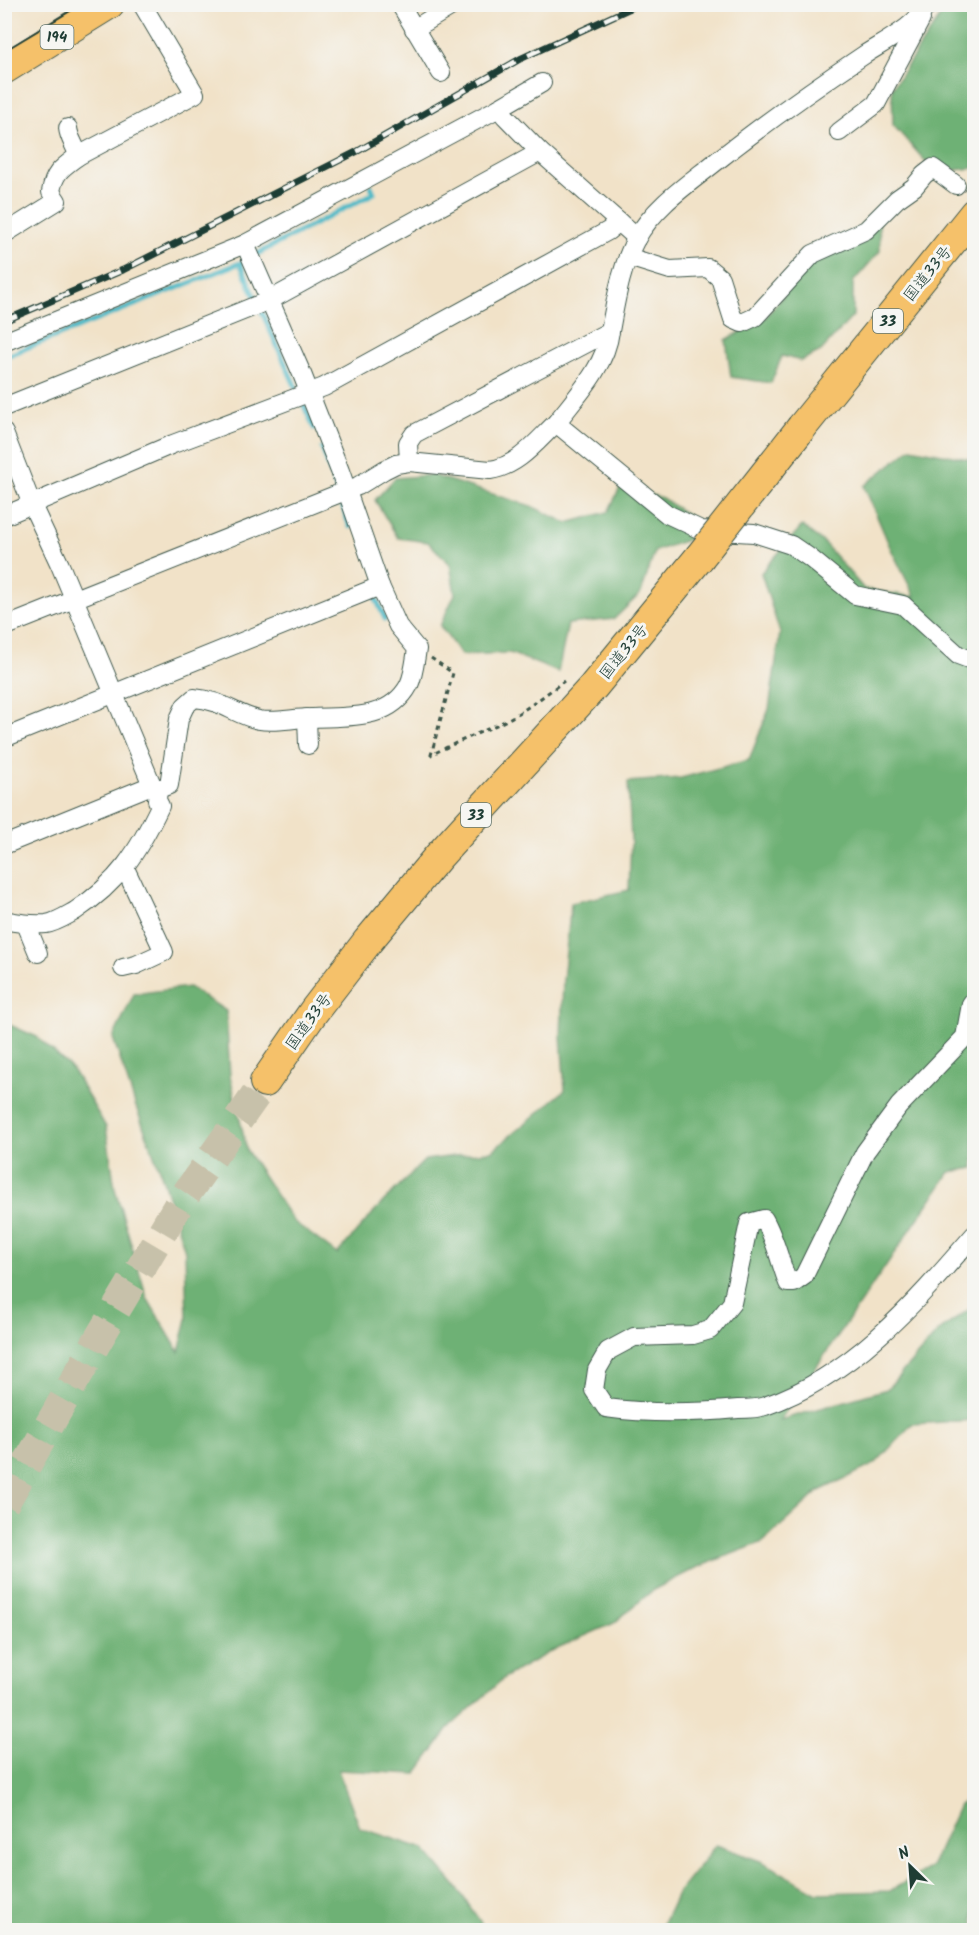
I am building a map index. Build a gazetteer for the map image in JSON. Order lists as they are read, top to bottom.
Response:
{
  "streets": {
    "highway": ["194", "国道33号", "33"]
  },
  "north": "top left"
}
